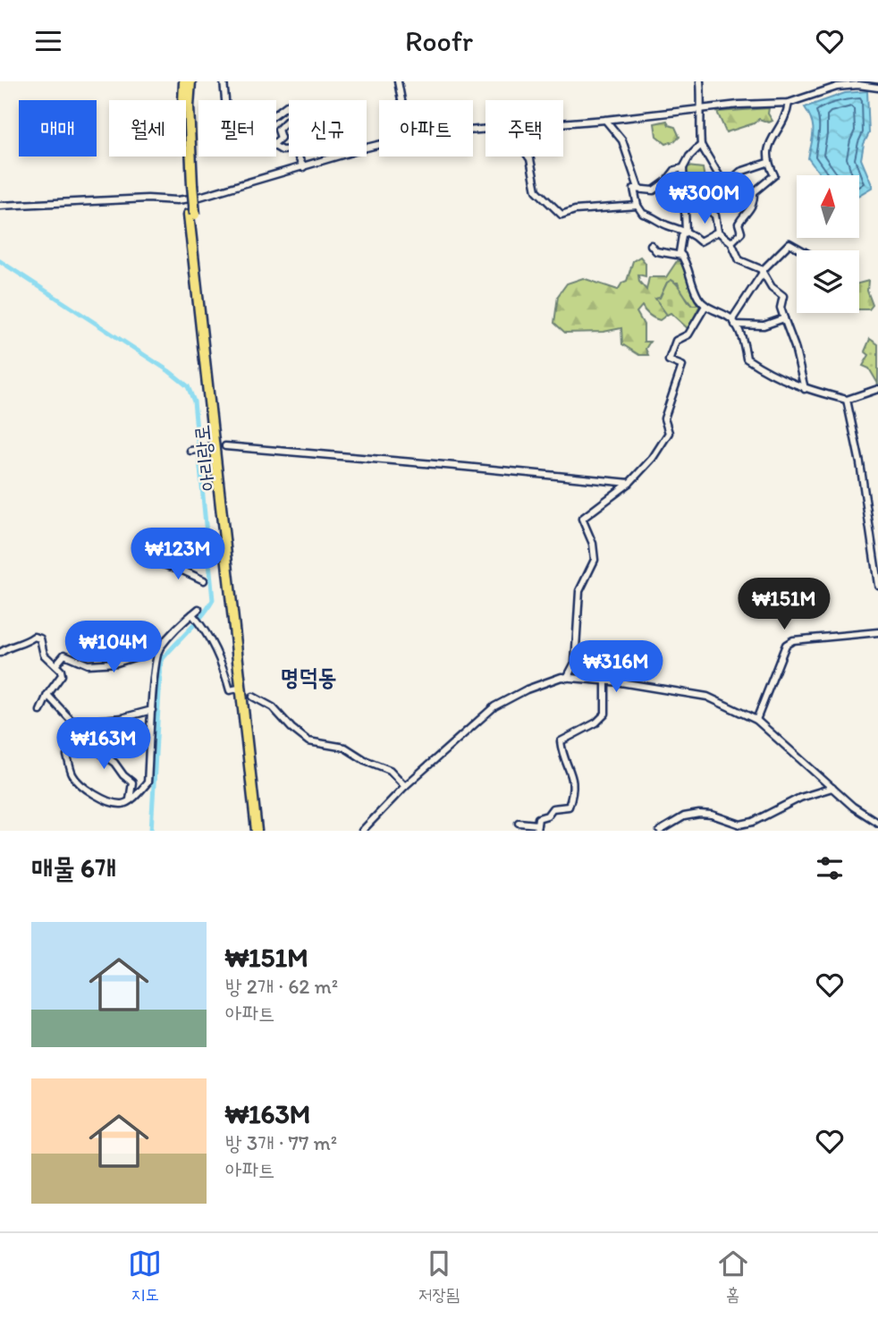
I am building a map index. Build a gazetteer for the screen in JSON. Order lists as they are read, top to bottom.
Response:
{
  "streets": {
    "highway": ["아리랑로"]
  },
  "districts": ["명덕동"],
  "north": "top",
  "page": {
    "header": "Roofr",
    "chip": [
      "매매",
      "월세",
      "필터",
      "신규",
      "아파트",
      "주택"
    ],
    "price": [
      "₩300M",
      "₩123M",
      "₩151M",
      "₩104M",
      "₩316M",
      "₩163M"
    ],
    "heading": "매물 6개",
    "list": [
      {
        "name": "₩151M",
        "note": "방 2개 · 62 m² · 아파트"
      },
      {
        "name": "₩163M",
        "note": "방 3개 · 77 m² · 아파트"
      }
    ],
    "tabs": ["지도", "저장됨", "홈"]
  }
}
